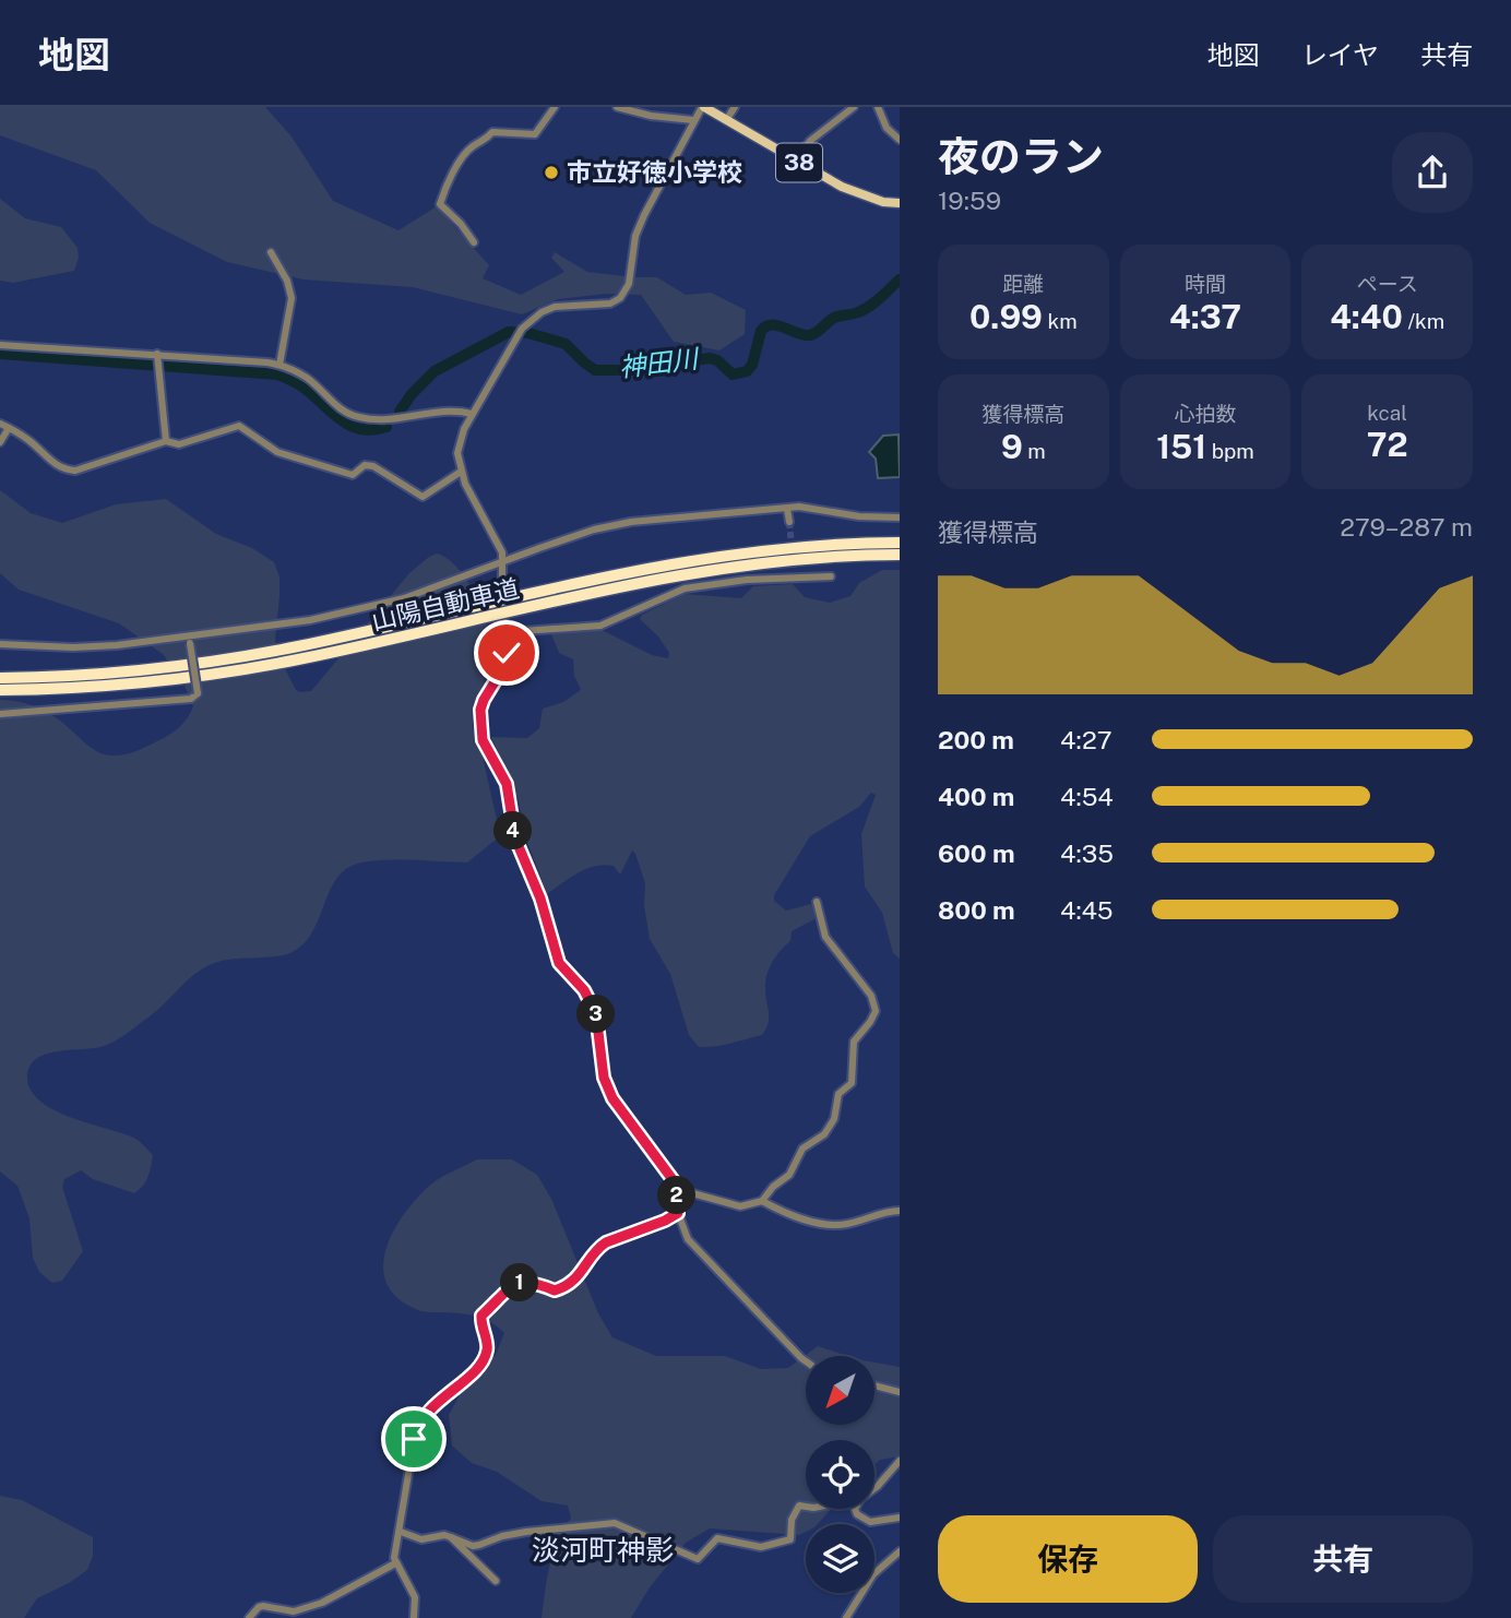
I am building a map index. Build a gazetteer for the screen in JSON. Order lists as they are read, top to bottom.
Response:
{
  "streets": {
    "highway": ["山陽自動車道"],
    "main road": ["38"]
  },
  "districts": ["淡河町神影"],
  "water": ["神田川"],
  "places": ["市立好徳小学校"],
  "north": "bottom left",
  "page": {
    "header": "地図",
    "nav": ["地図", "レイヤ", "共有"],
    "heading": ["夜のラン", "19:59"],
    "stats": [
      ["距離", "0.99 km"],
      ["時間", "4:37"],
      ["ペース", "4:40 /km"],
      ["獲得標高", "9 m"],
      ["心拍数", "151 bpm"],
      ["kcal", "72"]
    ],
    "chart": ["獲得標高", "279–287 m"],
    "list": [
      {
        "name": "200 m",
        "note": "4:27"
      },
      {
        "name": "400 m",
        "note": "4:54"
      },
      {
        "name": "600 m",
        "note": "4:35"
      },
      {
        "name": "800 m",
        "note": "4:45"
      }
    ],
    "pins": [
      "4",
      "3",
      "2",
      "1"
    ],
    "buttons": ["保存", "共有"]
  }
}
